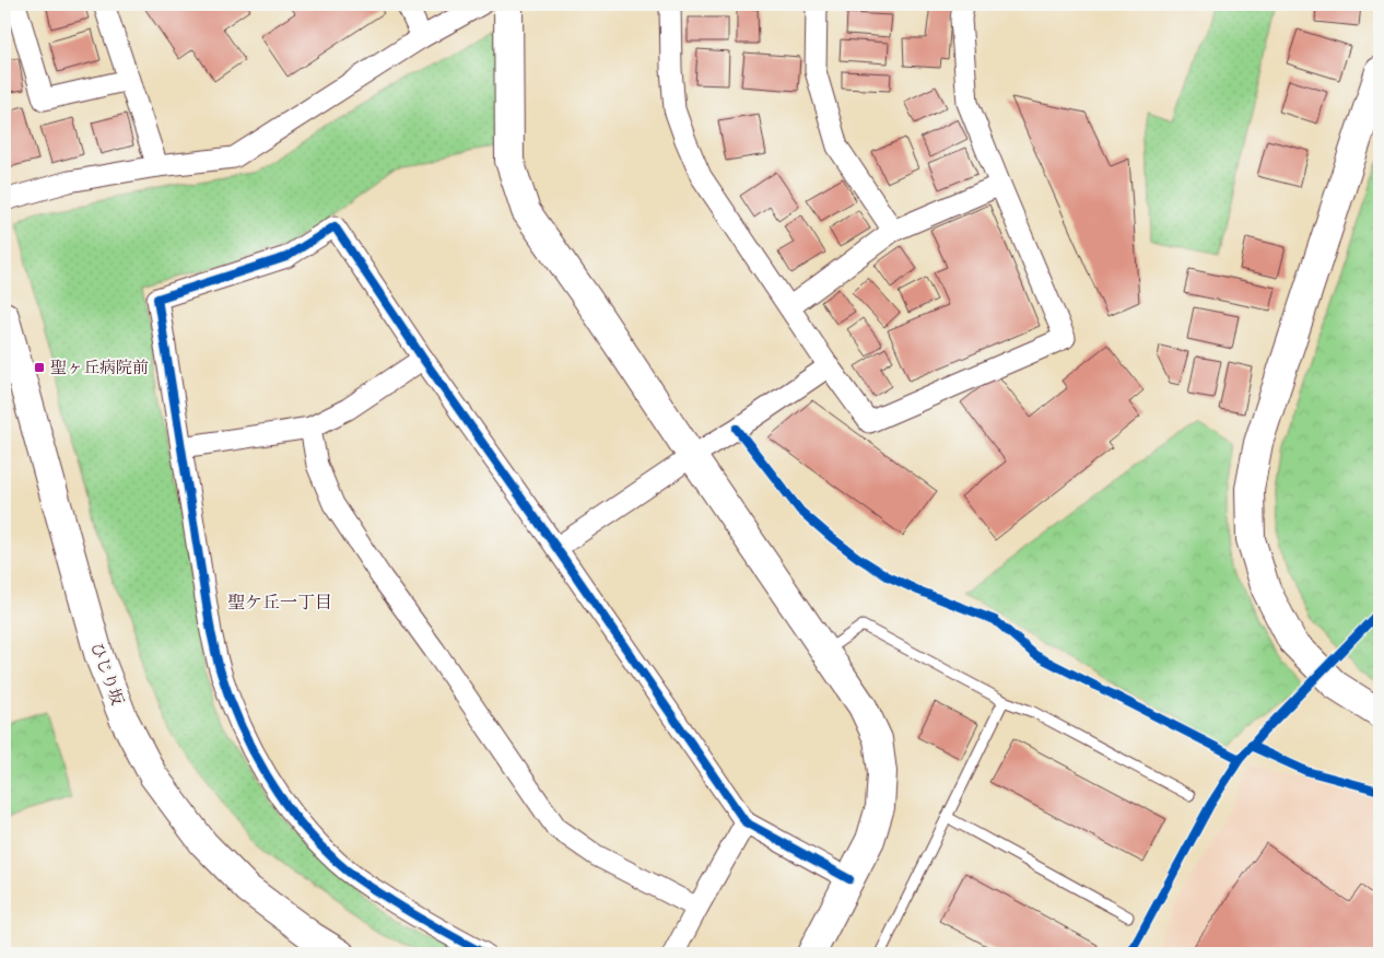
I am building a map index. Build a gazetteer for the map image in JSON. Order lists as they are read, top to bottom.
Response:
{
  "streets": {
    "street": ["ひじり坂"]
  },
  "districts": ["聖ケ丘一丁目"],
  "places": {
    "transit": ["聖ヶ丘病院前"]
  }
}
